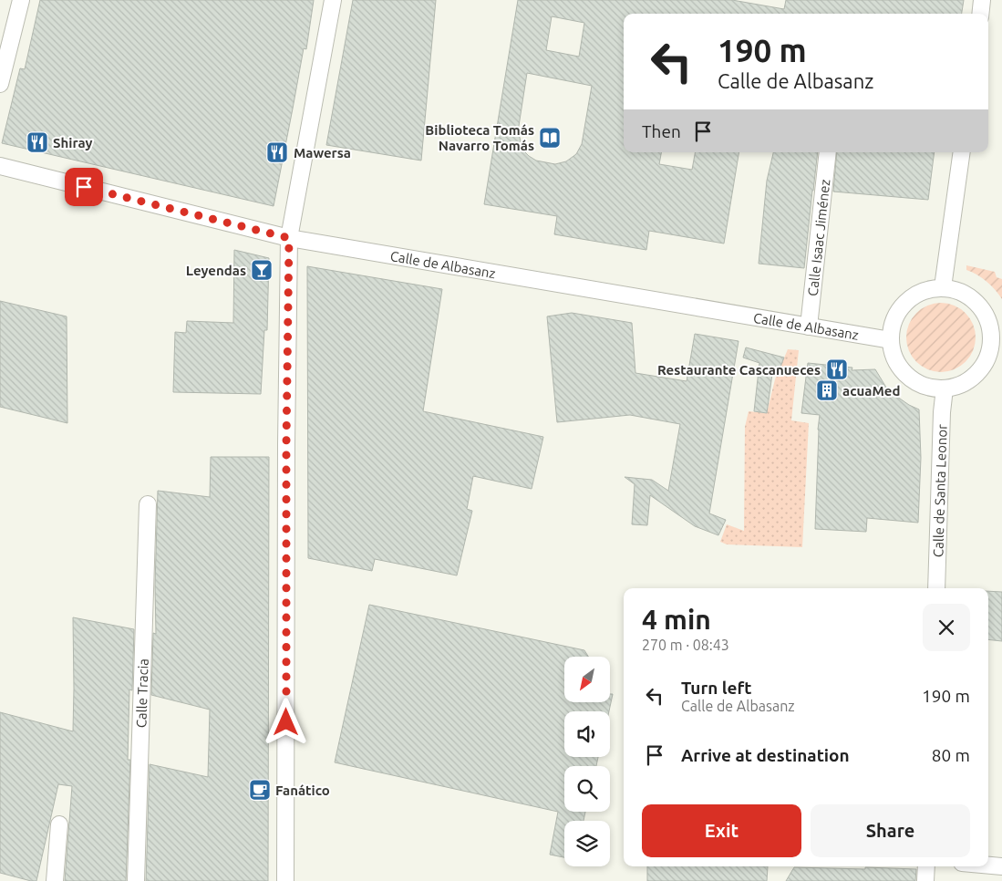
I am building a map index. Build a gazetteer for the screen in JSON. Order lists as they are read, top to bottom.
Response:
{
  "streets": {
    "street": [
      "Calle Isaac Jiménez",
      "Calle de Albasanz",
      "Calle de Santa Leonor",
      "Calle Tracia"
    ]
  },
  "crossings": [
    ["Calle Isaac Jiménez", "Calle de Albasanz"],
    ["Calle de Albasanz", "Calle de Santa Leonor"]
  ],
  "places": {
    "library": ["Biblioteca Tomás Navarro Tomás"],
    "restaurant": ["Shiray", "Mawersa", "Restaurante Cascanueces"],
    "bar": ["Leyendas"],
    "building": ["acuaMed"],
    "cafe": ["Fanático"]
  },
  "north": "bottom left",
  "page": {
    "turn": ["190 m", "Calle de Albasanz"],
    "then": "Then",
    "heading": ["4 min", "270 m · 08:43"],
    "list": [
      {
        "name": "Turn left",
        "note": "Calle de Albasanz",
        "value": "190 m"
      },
      {
        "name": "Arrive at destination",
        "value": "80 m"
      }
    ],
    "buttons": ["Exit", "Share"]
  }
}
